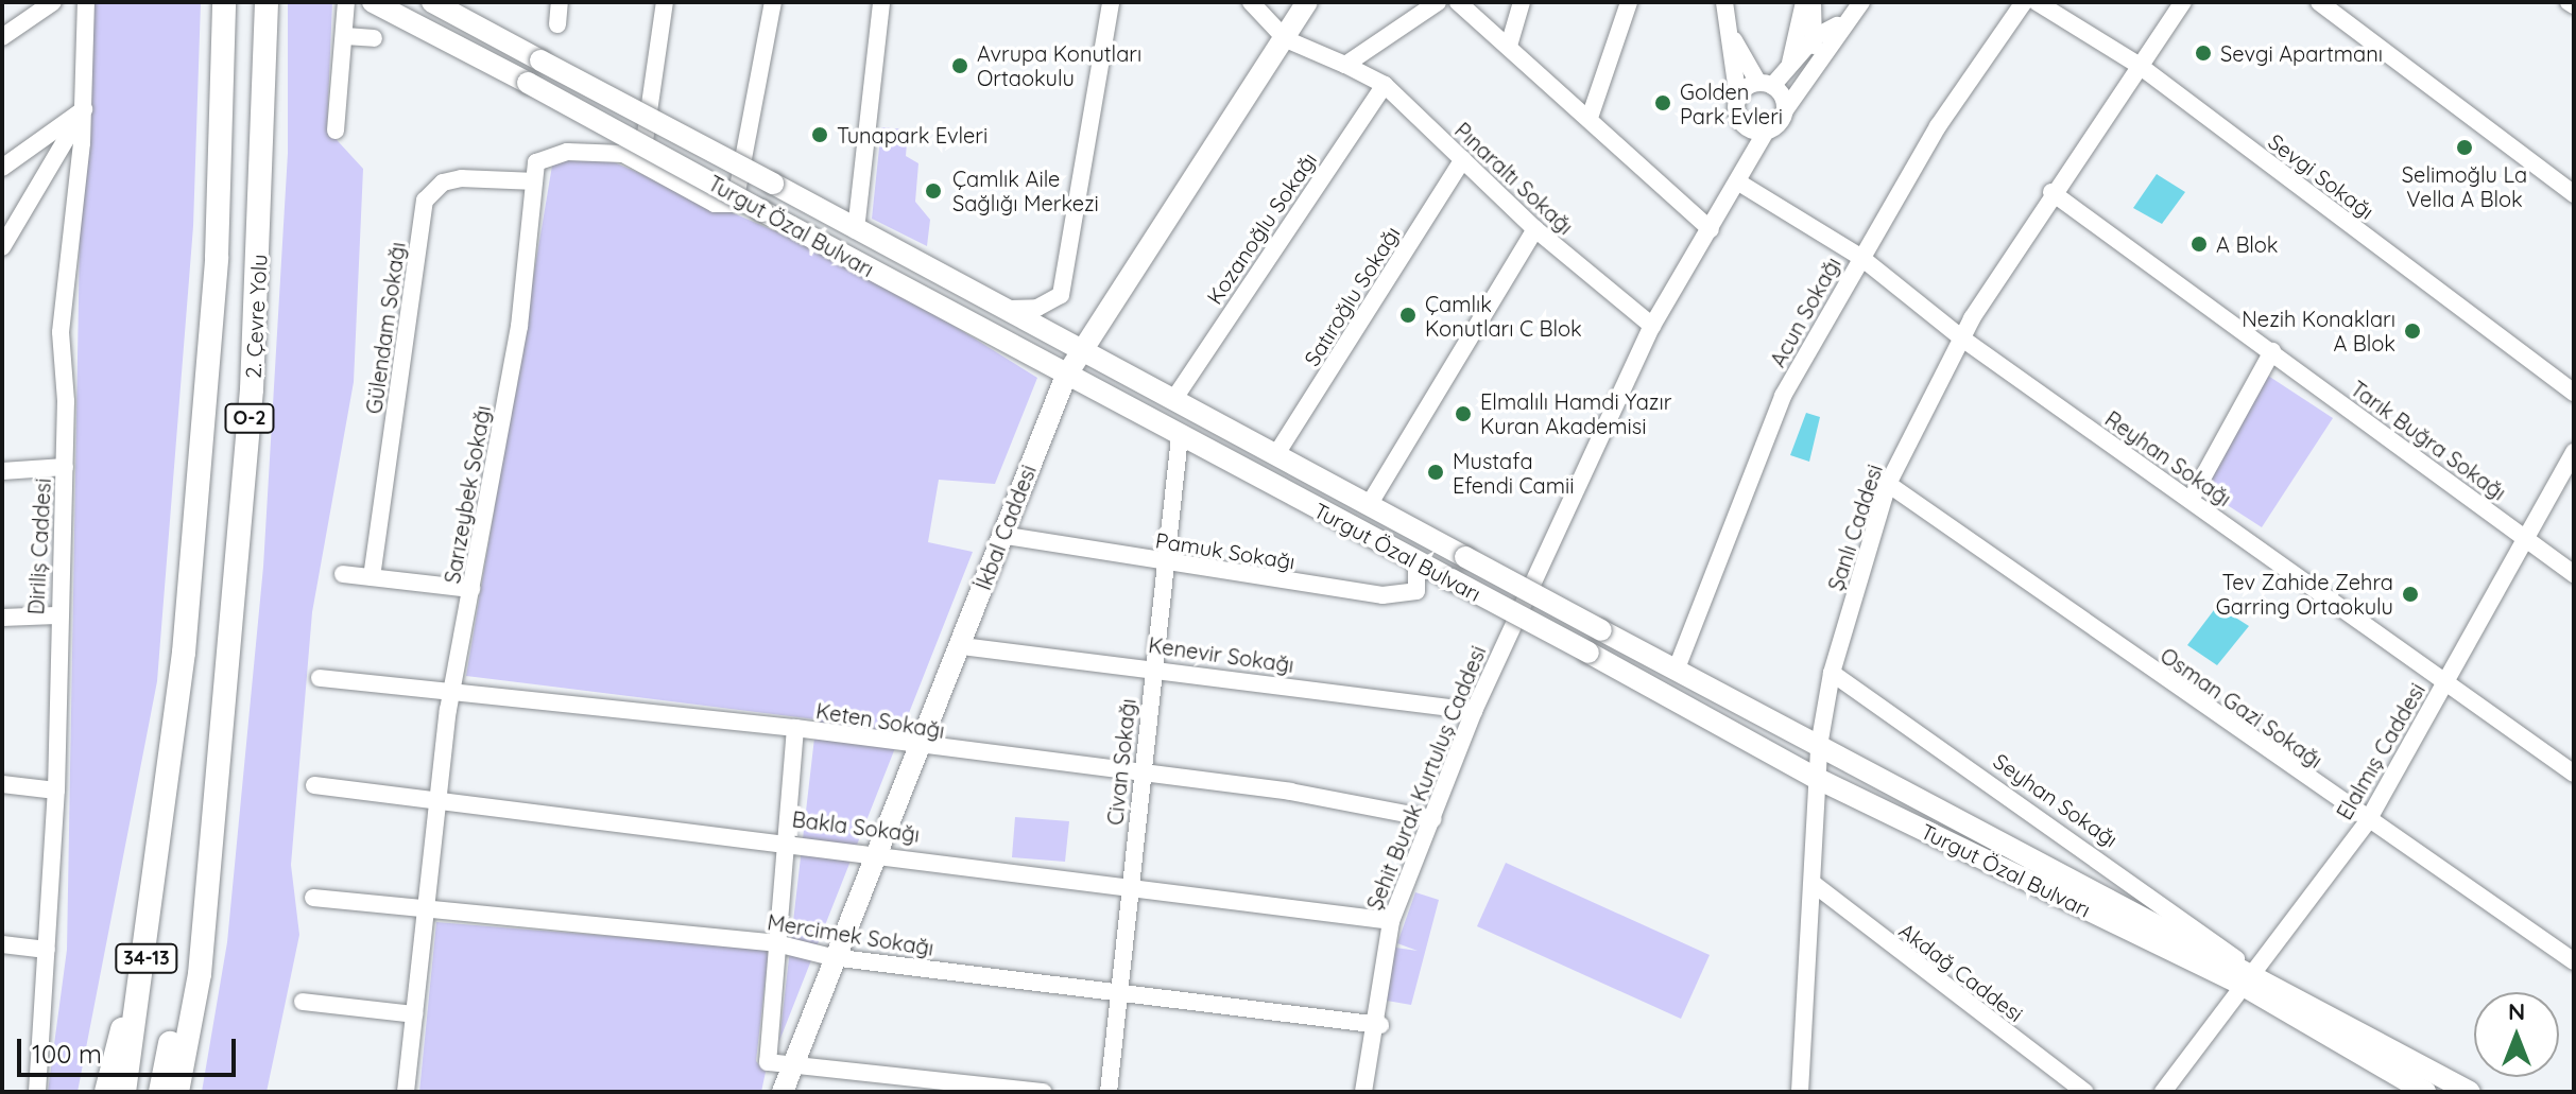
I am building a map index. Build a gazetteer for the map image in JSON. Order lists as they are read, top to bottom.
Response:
{
  "streets": {
    "highway": ["2. Çevre Yolu", "O-2", "34-13"],
    "main road": ["Turgut Özal Bulvarı", "İkbal Caddesi"],
    "street": [
      "Sevgi Sokağı",
      "Pınaraltı Sokağı",
      "Kozanoğlu Sokağı",
      "Satıroğlu Sokağı",
      "Acun Sokağı",
      "Gülendam Sokağı",
      "Tarık Buğra Sokağı",
      "Reyhan Sokağı",
      "Sarızeybek Sokağı",
      "Şanlı Caddesi",
      "Diriliş Caddesi",
      "Pamuk Sokağı",
      "Kenevir Sokağı",
      "Osman Gazi Sokağı",
      "Keten Sokağı",
      "Elalmış Caddesi",
      "Civan Sokağı",
      "Şehit Burak Kurtuluş Caddesi",
      "Seyhan Sokağı",
      "Bakla Sokağı",
      "Mercimek Sokağı",
      "Akdağ Caddesi"
    ]
  },
  "crossings": [
    ["Sevgi Sokağı", "Şanlı Caddesi"],
    ["Pınaraltı Sokağı", "Kozanoğlu Sokağı"],
    ["Pınaraltı Sokağı", "Satıroğlu Sokağı"],
    ["Pınaraltı Sokağı", "İkbal Caddesi"],
    ["Pınaraltı Sokağı", "Şehit Burak Kurtuluş Caddesi"],
    ["Turgut Özal Bulvarı", "Kozanoğlu Sokağı"],
    ["Turgut Özal Bulvarı", "Satıroğlu Sokağı"],
    ["Turgut Özal Bulvarı", "Acun Sokağı"],
    ["Turgut Özal Bulvarı", "İkbal Caddesi"],
    ["Turgut Özal Bulvarı", "Şanlı Caddesi"],
    ["Turgut Özal Bulvarı", "Pamuk Sokağı"],
    ["Turgut Özal Bulvarı", "Elalmış Caddesi"],
    ["Turgut Özal Bulvarı", "Civan Sokağı"],
    ["Turgut Özal Bulvarı", "Seyhan Sokağı"],
    ["Acun Sokağı", "Reyhan Sokağı"],
    ["2. Çevre Yolu", "34-13"],
    ["Gülendam Sokağı", "Sarızeybek Sokağı"],
    ["Tarık Buğra Sokağı", "Şanlı Caddesi"],
    ["Tarık Buğra Sokağı", "Elalmış Caddesi"],
    ["Reyhan Sokağı", "Şanlı Caddesi"],
    ["Reyhan Sokağı", "Elalmış Caddesi"],
    ["Reyhan Sokağı", "Şehit Burak Kurtuluş Caddesi"],
    ["Sarızeybek Sokağı", "Keten Sokağı"],
    ["Sarızeybek Sokağı", "Bakla Sokağı"],
    ["Sarızeybek Sokağı", "Mercimek Sokağı"],
    ["İkbal Caddesi", "Pamuk Sokağı"],
    ["İkbal Caddesi", "Kenevir Sokağı"],
    ["İkbal Caddesi", "Keten Sokağı"],
    ["İkbal Caddesi", "Bakla Sokağı"],
    ["İkbal Caddesi", "Mercimek Sokağı"],
    ["Şanlı Caddesi", "Osman Gazi Sokağı"],
    ["Şanlı Caddesi", "Seyhan Sokağı"],
    ["Şanlı Caddesi", "Akdağ Caddesi"],
    ["Pamuk Sokağı", "Civan Sokağı"],
    ["Kenevir Sokağı", "Civan Sokağı"],
    ["Kenevir Sokağı", "Şehit Burak Kurtuluş Caddesi"],
    ["Osman Gazi Sokağı", "Elalmış Caddesi"],
    ["Keten Sokağı", "Civan Sokağı"],
    ["Keten Sokağı", "Şehit Burak Kurtuluş Caddesi"],
    ["Elalmış Caddesi", "Seyhan Sokağı"],
    ["Civan Sokağı", "Bakla Sokağı"],
    ["Civan Sokağı", "Mercimek Sokağı"],
    ["Şehit Burak Kurtuluş Caddesi", "Bakla Sokağı"],
    ["Şehit Burak Kurtuluş Caddesi", "Mercimek Sokağı"]
  ],
  "places": [
    "Sevgi Apartmanı",
    "Avrupa Konutları Ortaokulu",
    "Golden Park Evleri",
    "Tunapark Evleri",
    "Selimoğlu La Vella A Blok",
    "Çamlık Aile Sağlığı Merkezi",
    "A Blok",
    "Çamlık Konutları C Blok",
    "Nezih Konakları A Blok",
    "Elmalılı Hamdi Yazır Kuran Akademisi",
    "Mustafa Efendi Camii",
    "Tev Zahide Zehra Garring Ortaokulu"
  ],
  "scale_bar": "100 m",
  "north": "top"
}
